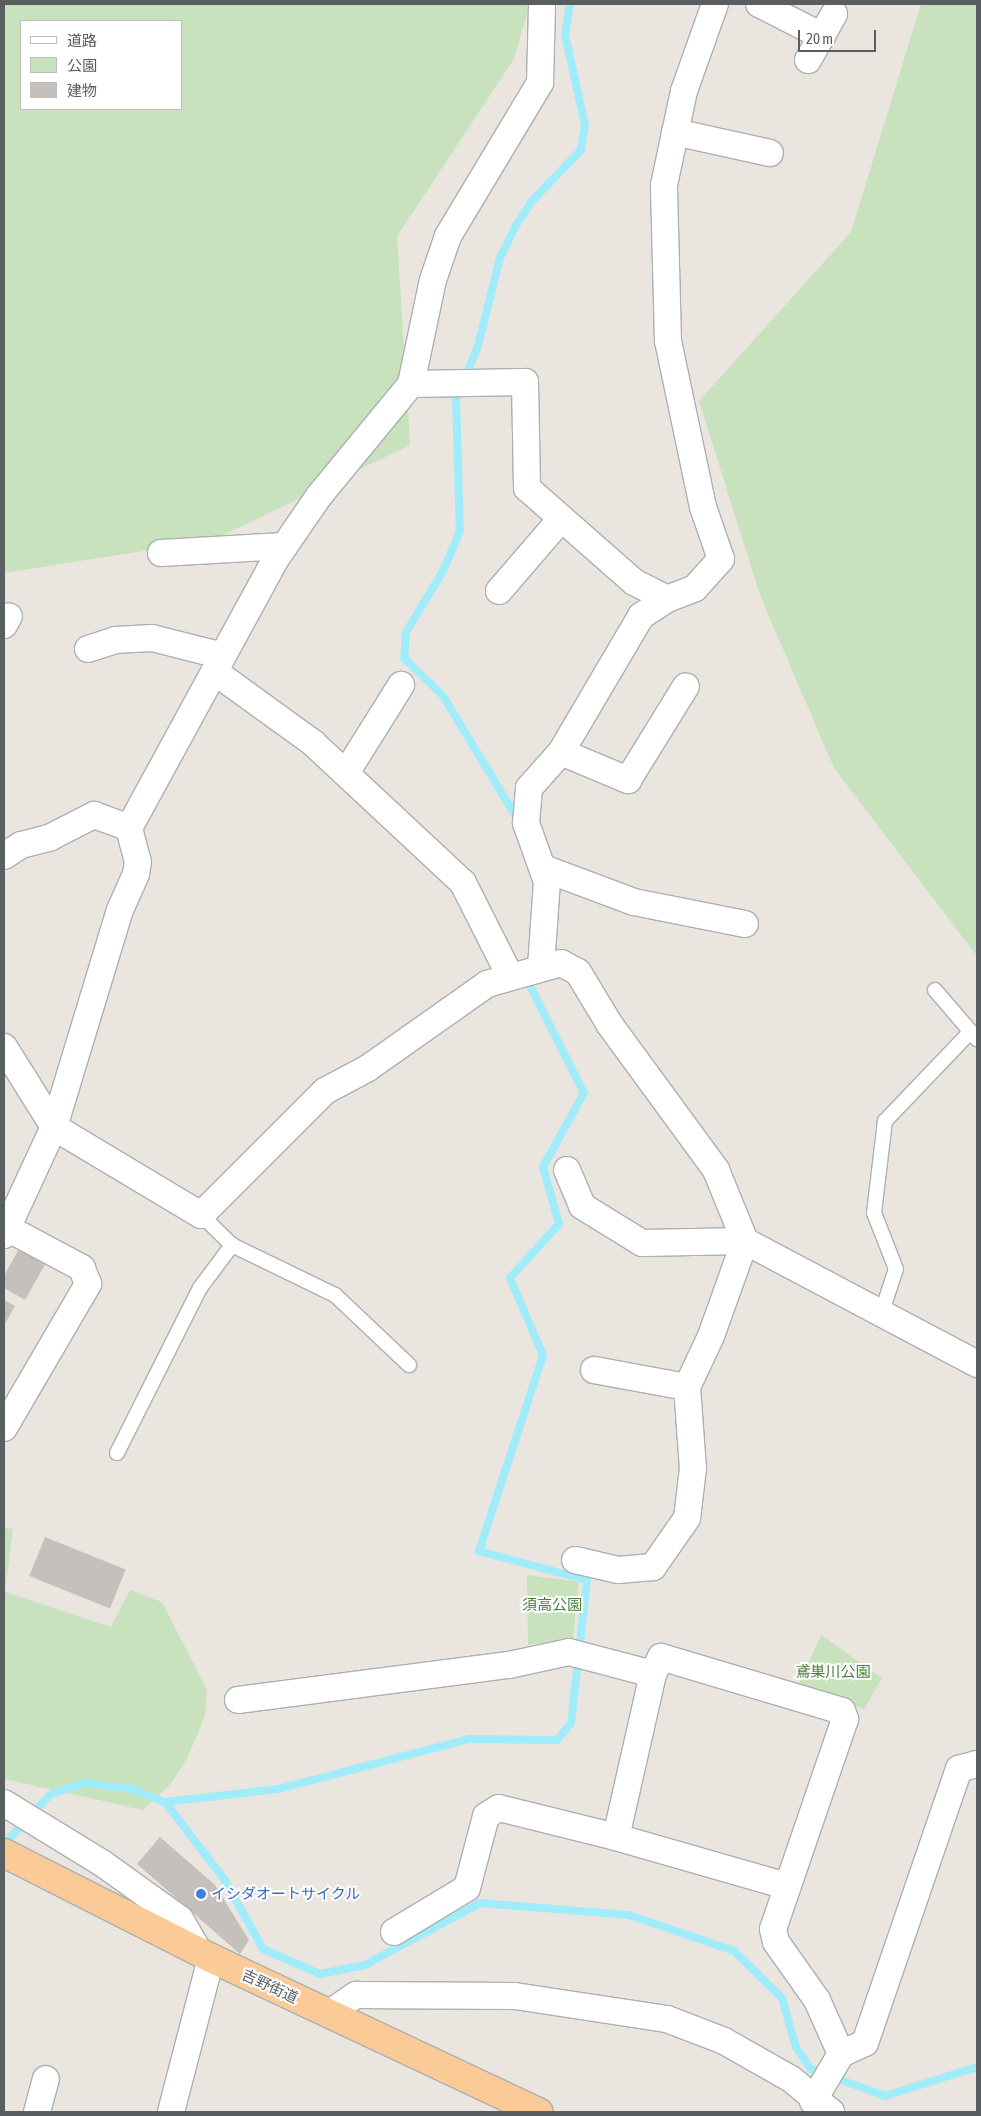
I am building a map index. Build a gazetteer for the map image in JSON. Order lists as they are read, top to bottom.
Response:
{
  "streets": {
    "highway": ["吉野街道"]
  },
  "parks": ["須高公園", "鳶巣川公園"],
  "places": ["イシダオートサイクル"],
  "legend": ["道路", "公園", "建物"],
  "scale_bar": "20 m"
}
